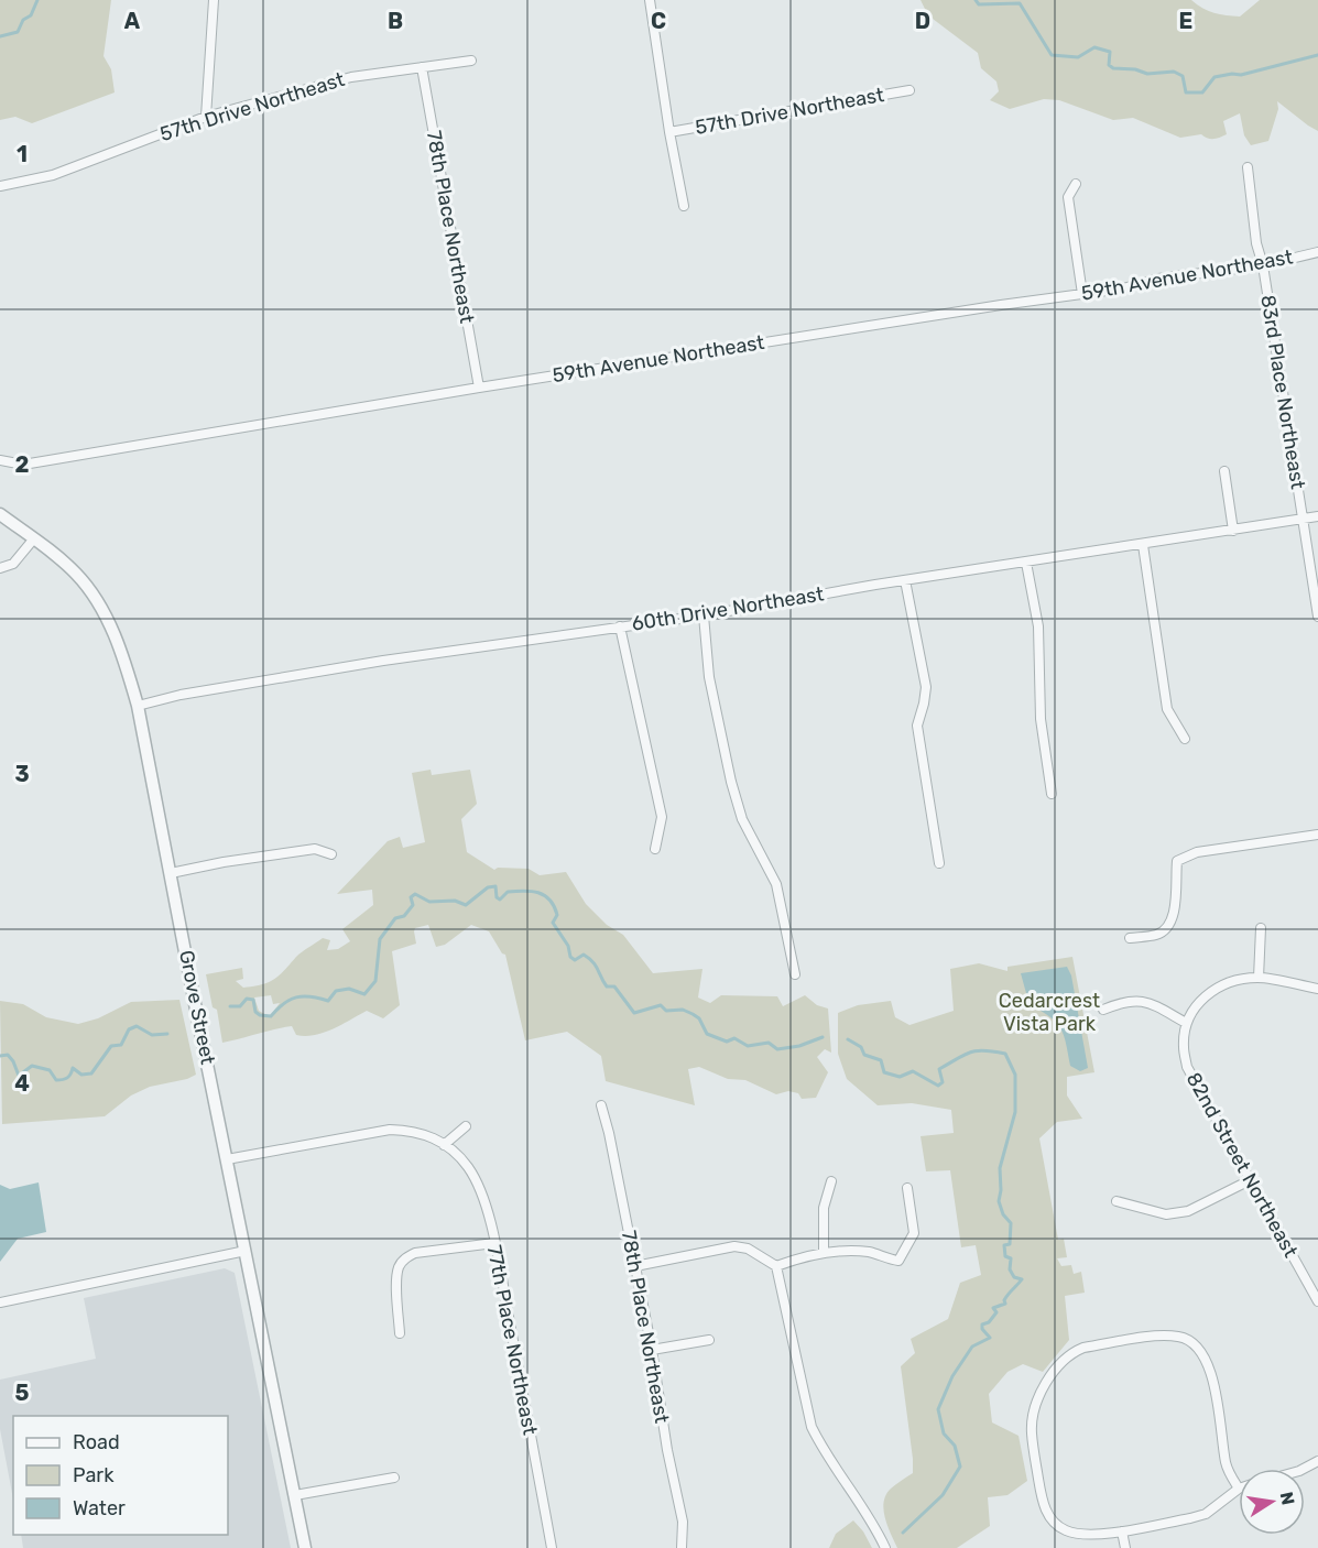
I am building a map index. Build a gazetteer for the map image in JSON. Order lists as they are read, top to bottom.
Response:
{
  "streets": {
    "street": [
      "57th Drive Northeast",
      "78th Place Northeast",
      "59th Avenue Northeast",
      "83rd Place Northeast",
      "60th Drive Northeast",
      "Grove Street",
      "82nd Street Northeast",
      "77th Place Northeast"
    ]
  },
  "crossings": [
    ["57th Drive Northeast", "78th Place Northeast"],
    ["78th Place Northeast", "59th Avenue Northeast"],
    ["59th Avenue Northeast", "83rd Place Northeast"],
    ["83rd Place Northeast", "60th Drive Northeast"],
    ["60th Drive Northeast", "Grove Street"],
    ["Grove Street", "77th Place Northeast"]
  ],
  "parks": ["Cedarcrest Vista Park"],
  "legend": ["Road", "Park", "Water"],
  "north": "right",
  "grid": {
    "columns": [
      "A",
      "B",
      "C",
      "D",
      "E"
    ],
    "rows": [
      "1",
      "2",
      "3",
      "4",
      "5"
    ]
  }
}
